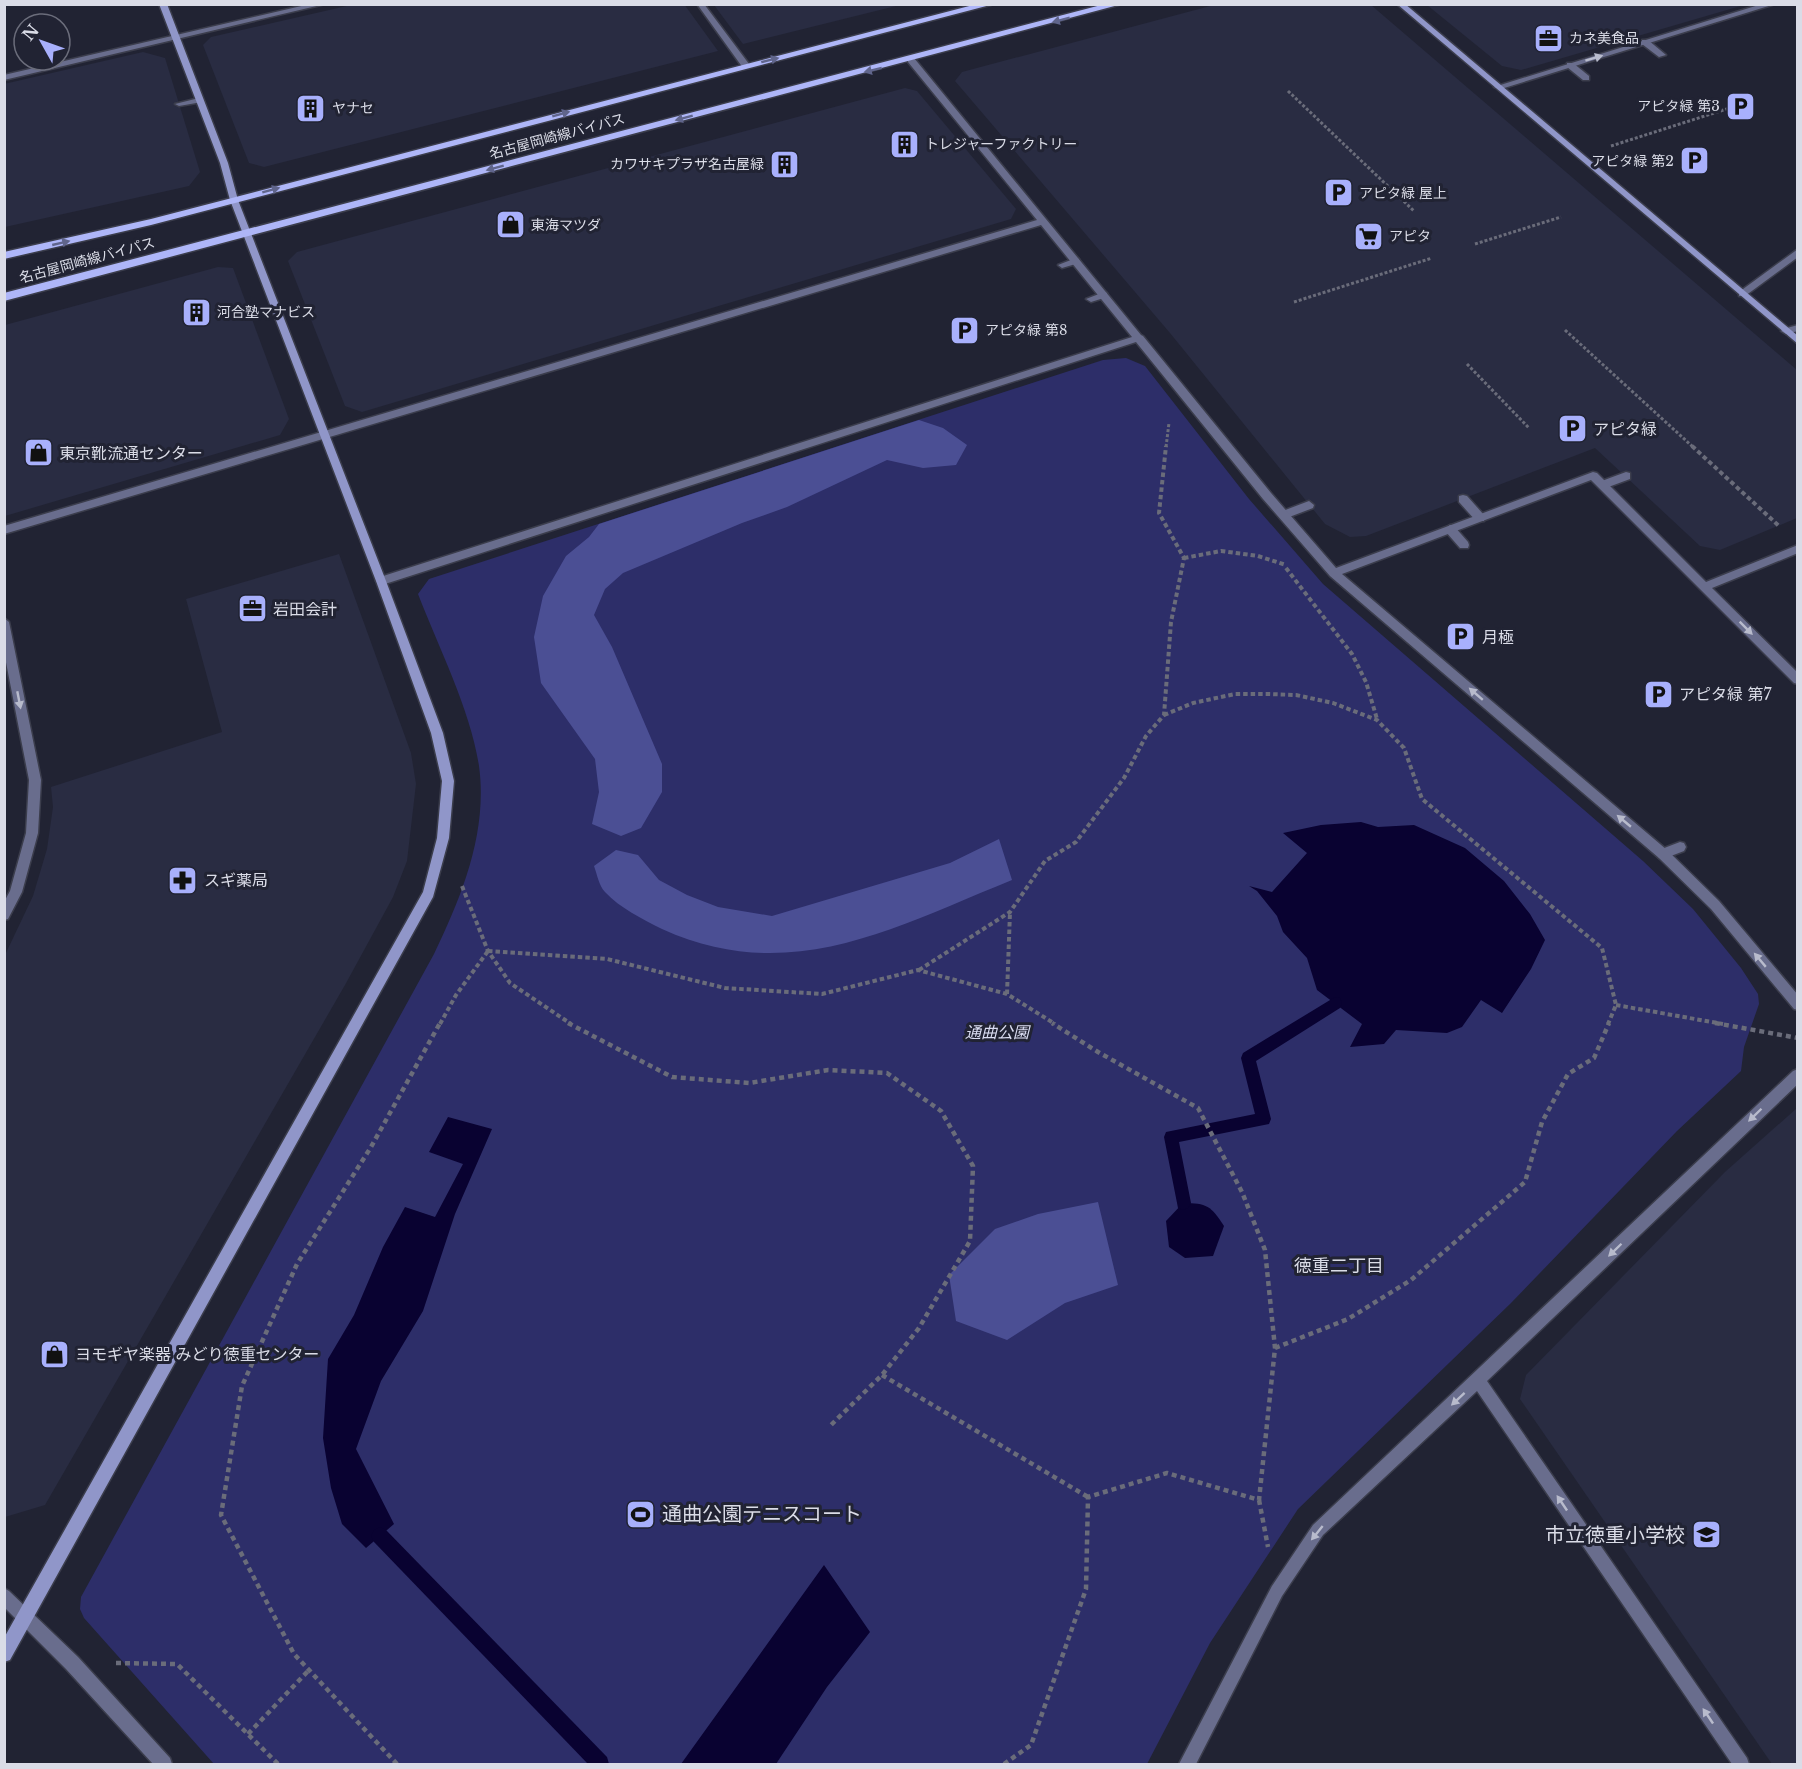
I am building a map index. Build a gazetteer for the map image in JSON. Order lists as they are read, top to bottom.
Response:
{
  "streets": {
    "main road": ["名古屋岡崎線バイパス"]
  },
  "districts": ["徳重二丁目"],
  "parks": ["通曲公園"],
  "places": {
    "office": ["カネ美食品", "岩田会計"],
    "parking": [
      "アピタ緑 第3",
      "アピタ緑 第2",
      "アピタ緑 屋上",
      "アピタ緑 第8",
      "アピタ緑",
      "月極",
      "アピタ緑 第7"
    ],
    "building": [
      "ヤナセ",
      "トレジャーファクトリー",
      "カワサキプラザ名古屋緑",
      "河合塾マナビス"
    ],
    "shop": ["東海マツダ", "東京靴流通センター", "ヨモギヤ楽器 みどり徳重センター"],
    "supermarket": ["アピタ"],
    "pharmacy": ["スギ薬局"],
    "sports": ["通曲公園テニスコート"],
    "school or university": ["市立徳重小学校"]
  },
  "north": "top left"
}
